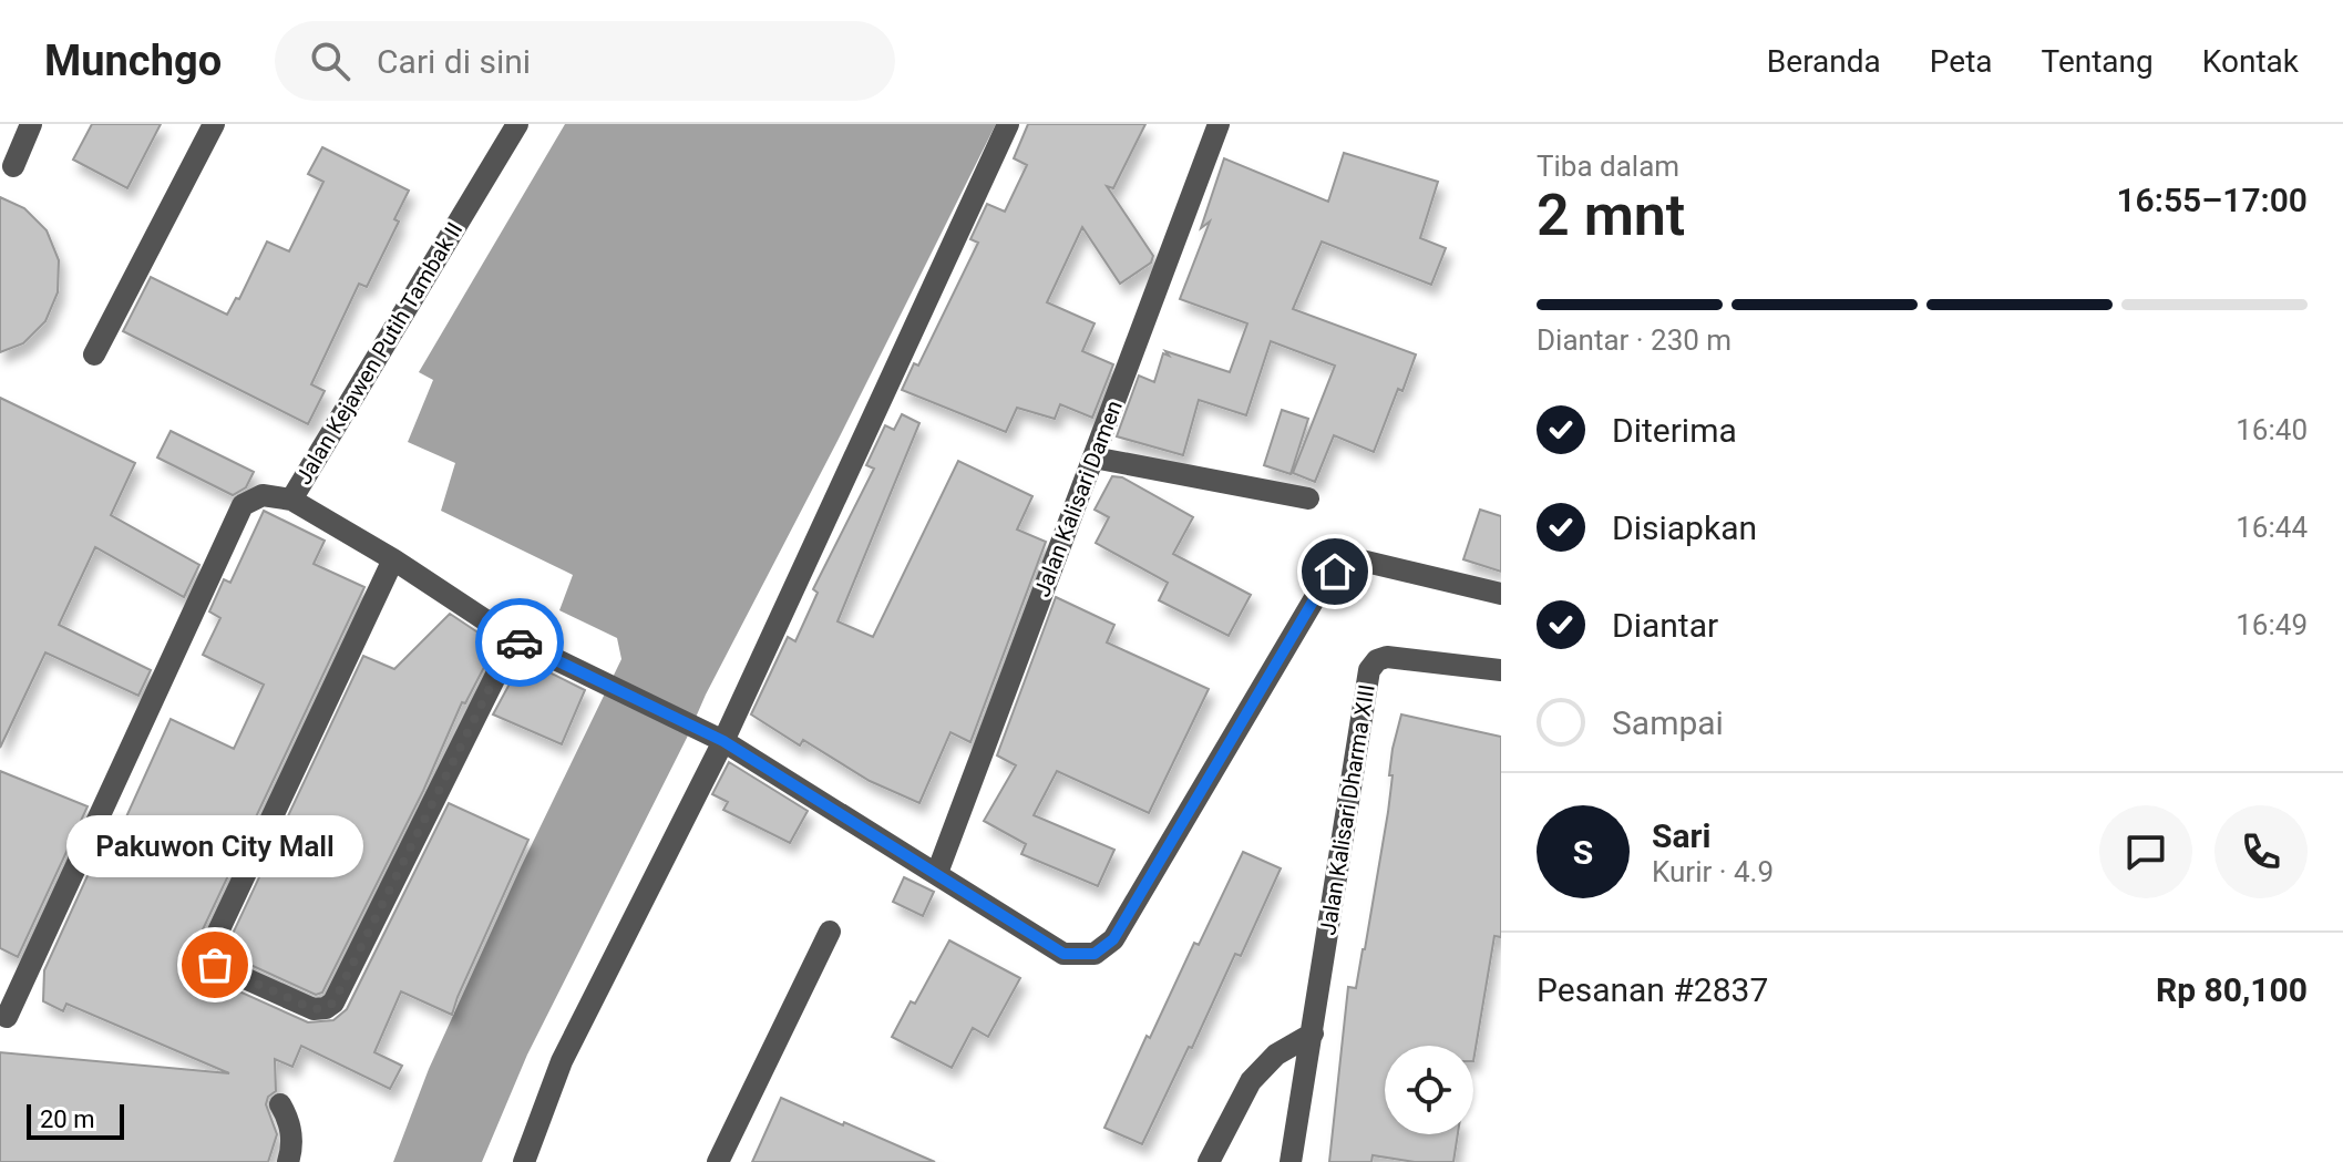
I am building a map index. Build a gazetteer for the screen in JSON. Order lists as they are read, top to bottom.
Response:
{
  "streets": {
    "street": ["Jalan Kejawen Putih Tambak II", "Jalan Kalisari Damen", "Jalan Kalisari Dharma XIII"]
  },
  "crossings": [
    ["Jalan Kejawen Putih Tambak II", "Jalan Kalisari Damen"]
  ],
  "places": ["Pakuwon City Mall"],
  "scale_bar": "20 m",
  "page": {
    "header": "Munchgo",
    "search": "Cari di sini",
    "nav": [
      "Beranda",
      "Peta",
      "Tentang",
      "Kontak"
    ],
    "heading": ["2 mnt", "Tiba dalam", "16:55–17:00"],
    "panel": [
      "Sari",
      "Kurir · 4.9",
      "Pesanan #2837",
      "Rp 80,100"
    ],
    "bar": "Diantar · 230 m",
    "list": [
      ["Diterima", "16:40"],
      ["Disiapkan", "16:44"],
      ["Diantar", "16:49"],
      "Sampai"
    ],
    "round": "S",
    "bubble": "Pakuwon City Mall",
    "scale": "20 m"
  }
}
